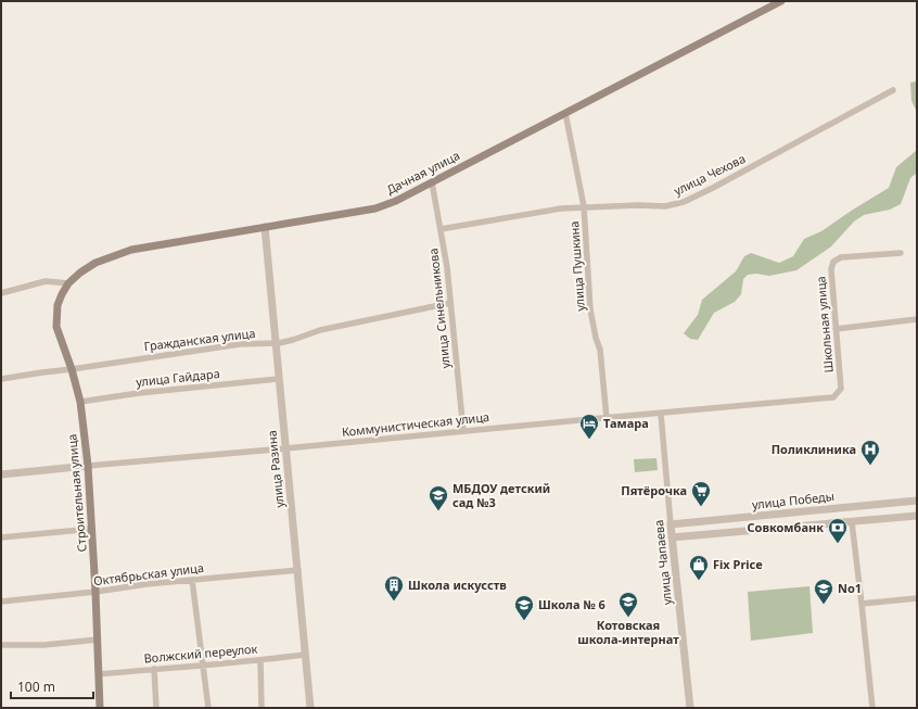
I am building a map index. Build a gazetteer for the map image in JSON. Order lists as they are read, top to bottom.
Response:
{
  "streets": {
    "main road": ["Дачная улица", "Строительная улица"],
    "street": [
      "улица Чехова",
      "улица Пушкина",
      "улица Синельникова",
      "Школьная улица",
      "Гражданская улица",
      "улица Гайдара",
      "Коммунистическая улица",
      "улица Разина",
      "улица Победы",
      "улица Чапаева",
      "Октябрьская улица",
      "Волжский переулок"
    ]
  },
  "crossings": [
    ["Дачная улица", "улица Пушкина"],
    ["Дачная улица", "улица Синельникова"],
    ["Дачная улица", "улица Разина"],
    ["Дачная улица", "Строительная улица"],
    ["улица Чехова", "улица Пушкина"],
    ["улица Чехова", "улица Синельникова"],
    ["улица Пушкина", "Коммунистическая улица"],
    ["улица Синельникова", "Гражданская улица"],
    ["улица Синельникова", "Коммунистическая улица"],
    ["Школьная улица", "Коммунистическая улица"],
    ["Гражданская улица", "улица Разина"],
    ["Гражданская улица", "Строительная улица"],
    ["улица Гайдара", "улица Разина"],
    ["улица Гайдара", "Строительная улица"],
    ["Коммунистическая улица", "улица Разина"],
    ["Коммунистическая улица", "Строительная улица"],
    ["Коммунистическая улица", "улица Чапаева"],
    ["улица Разина", "Октябрьская улица"],
    ["улица Разина", "Волжский переулок"],
    ["Строительная улица", "Октябрьская улица"],
    ["Строительная улица", "Волжский переулок"],
    ["улица Победы", "улица Чапаева"]
  ],
  "places": {
    "hotel": ["Тамара"],
    "hospital": ["Поликлиника"],
    "supermarket": ["Пятёрочка"],
    "school or university": [
      "МБДОУ детский сад №3",
      "No1",
      "Котовская школа-интернат",
      "Школа № 6"
    ],
    "bank": ["Совкомбанк"],
    "shop": ["Fix Price"],
    "building": ["Школа искусств"]
  },
  "scale_bar": "100 m"
}
